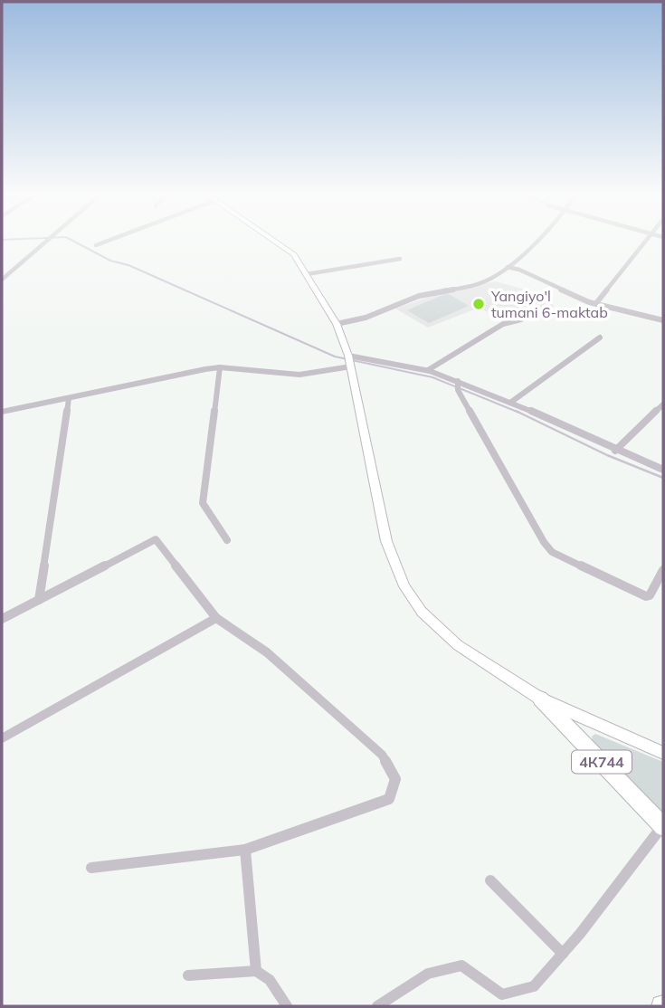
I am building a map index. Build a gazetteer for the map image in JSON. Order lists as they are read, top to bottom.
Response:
{
  "streets": {
    "highway": ["4К744"]
  },
  "places": ["Yangiyo'l tumani 6-maktab"]
}
